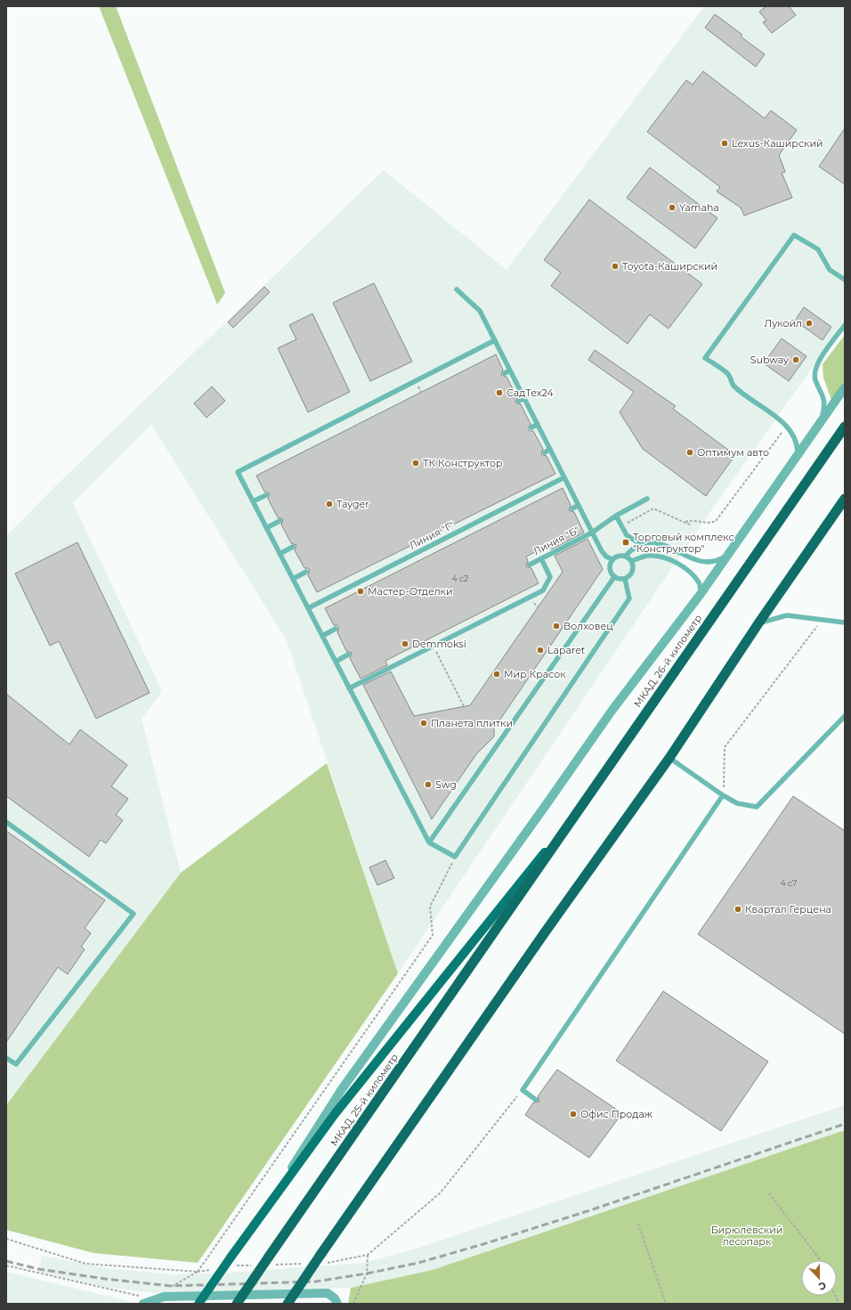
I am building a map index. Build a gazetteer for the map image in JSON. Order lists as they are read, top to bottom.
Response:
{
  "streets": {
    "highway": ["МКАД, 26-й километр", "МКАД, 25-й километр"],
    "lane": ["Линия \"Г\"", "Линия \"Б\""]
  },
  "crossings": [
    ["МКАД, 26-й километр", "МКАД, 25-й километр"]
  ],
  "parks": ["Бирюлёвский лесопарк"],
  "places": {
    "other": [
      "Lexus-Каширский",
      "Yamaha",
      "Toyota-Каширский",
      "Лукойл",
      "Subway",
      "СадТех24",
      "Оптимум авто",
      "ТК Конструктор",
      "Tayger",
      "Мастер-Отделки",
      "Волховец",
      "Demmoksi",
      "Laparet",
      "Мир Красок",
      "Планета плитки",
      "Swg",
      "Квартал Герцена",
      "Офис Продаж"
    ],
    "transit": ["Торговый комплекс \"Конструктор\""]
  },
  "house_numbers": ["4 с2", "4 с7"],
  "north": "bottom"
}
